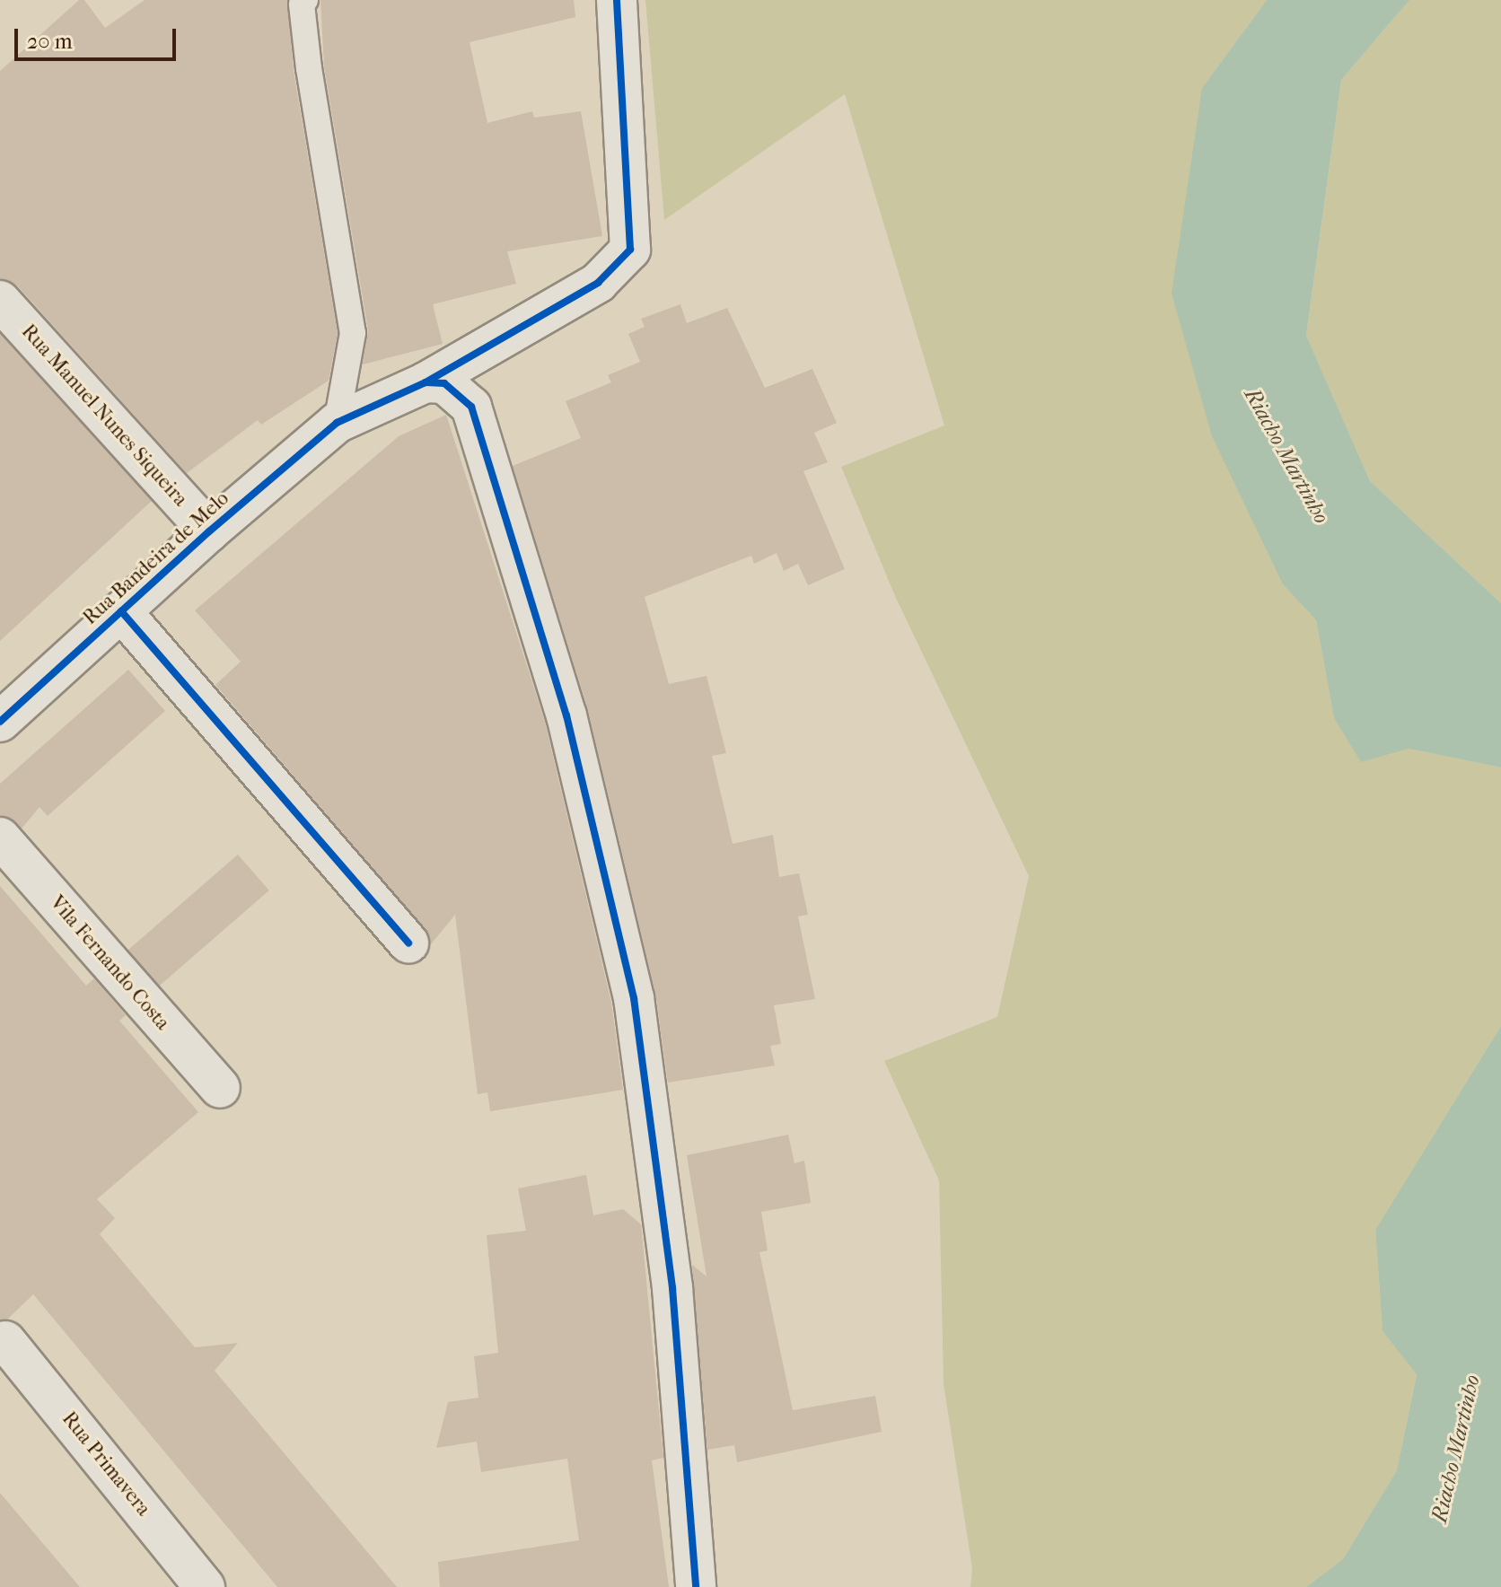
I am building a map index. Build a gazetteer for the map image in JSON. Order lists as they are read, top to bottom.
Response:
{
  "streets": {
    "street": [
      "Rua Manuel Nunes Siqueira",
      "Rua Bandeira de Melo",
      "Vila Fernando Costa",
      "Rua Primavera"
    ]
  },
  "crossings": [
    ["Rua Manuel Nunes Siqueira", "Rua Bandeira de Melo"]
  ],
  "water": ["Riacho Martinho"],
  "scale_bar": "20 m"
}
